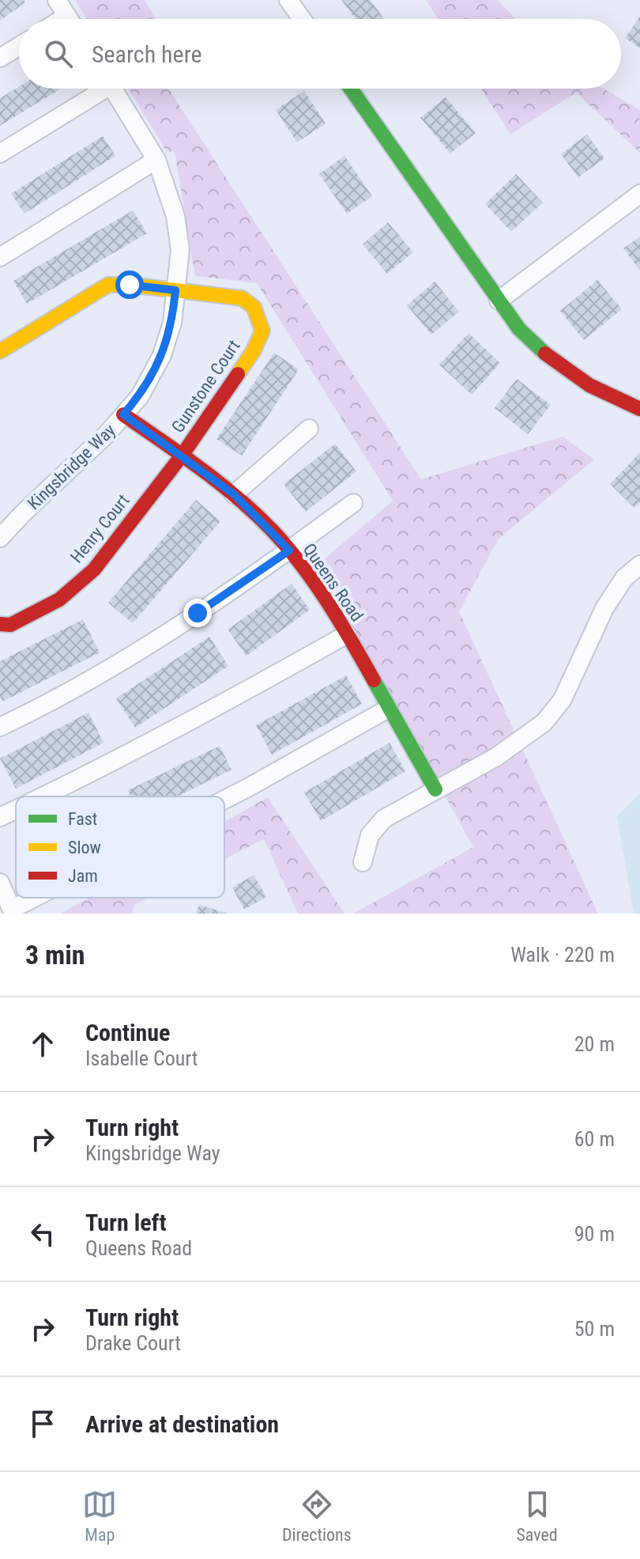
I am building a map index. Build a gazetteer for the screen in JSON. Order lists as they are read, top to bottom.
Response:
{
  "streets": {
    "street": [
      "Gunstone Court",
      "Kingsbridge Way",
      "Henry Court",
      "Queens Road"
    ]
  },
  "crossings": [
    ["Gunstone Court", "Kingsbridge Way"],
    ["Gunstone Court", "Henry Court"],
    ["Gunstone Court", "Queens Road"],
    ["Kingsbridge Way", "Queens Road"],
    ["Henry Court", "Queens Road"]
  ],
  "legend": ["Fast", "Slow", "Jam"],
  "page": {
    "search": "Search here",
    "heading": ["3 min", "Walk · 220 m"],
    "list": [
      ["Continue", "Isabelle Court", "20 m"],
      ["Turn right", "Kingsbridge Way", "60 m"],
      ["Turn left", "Queens Road", "90 m"],
      ["Turn right", "Drake Court", "50 m"],
      "Arrive at destination"
    ],
    "nav": ["Map", "Directions", "Saved"]
  }
}
